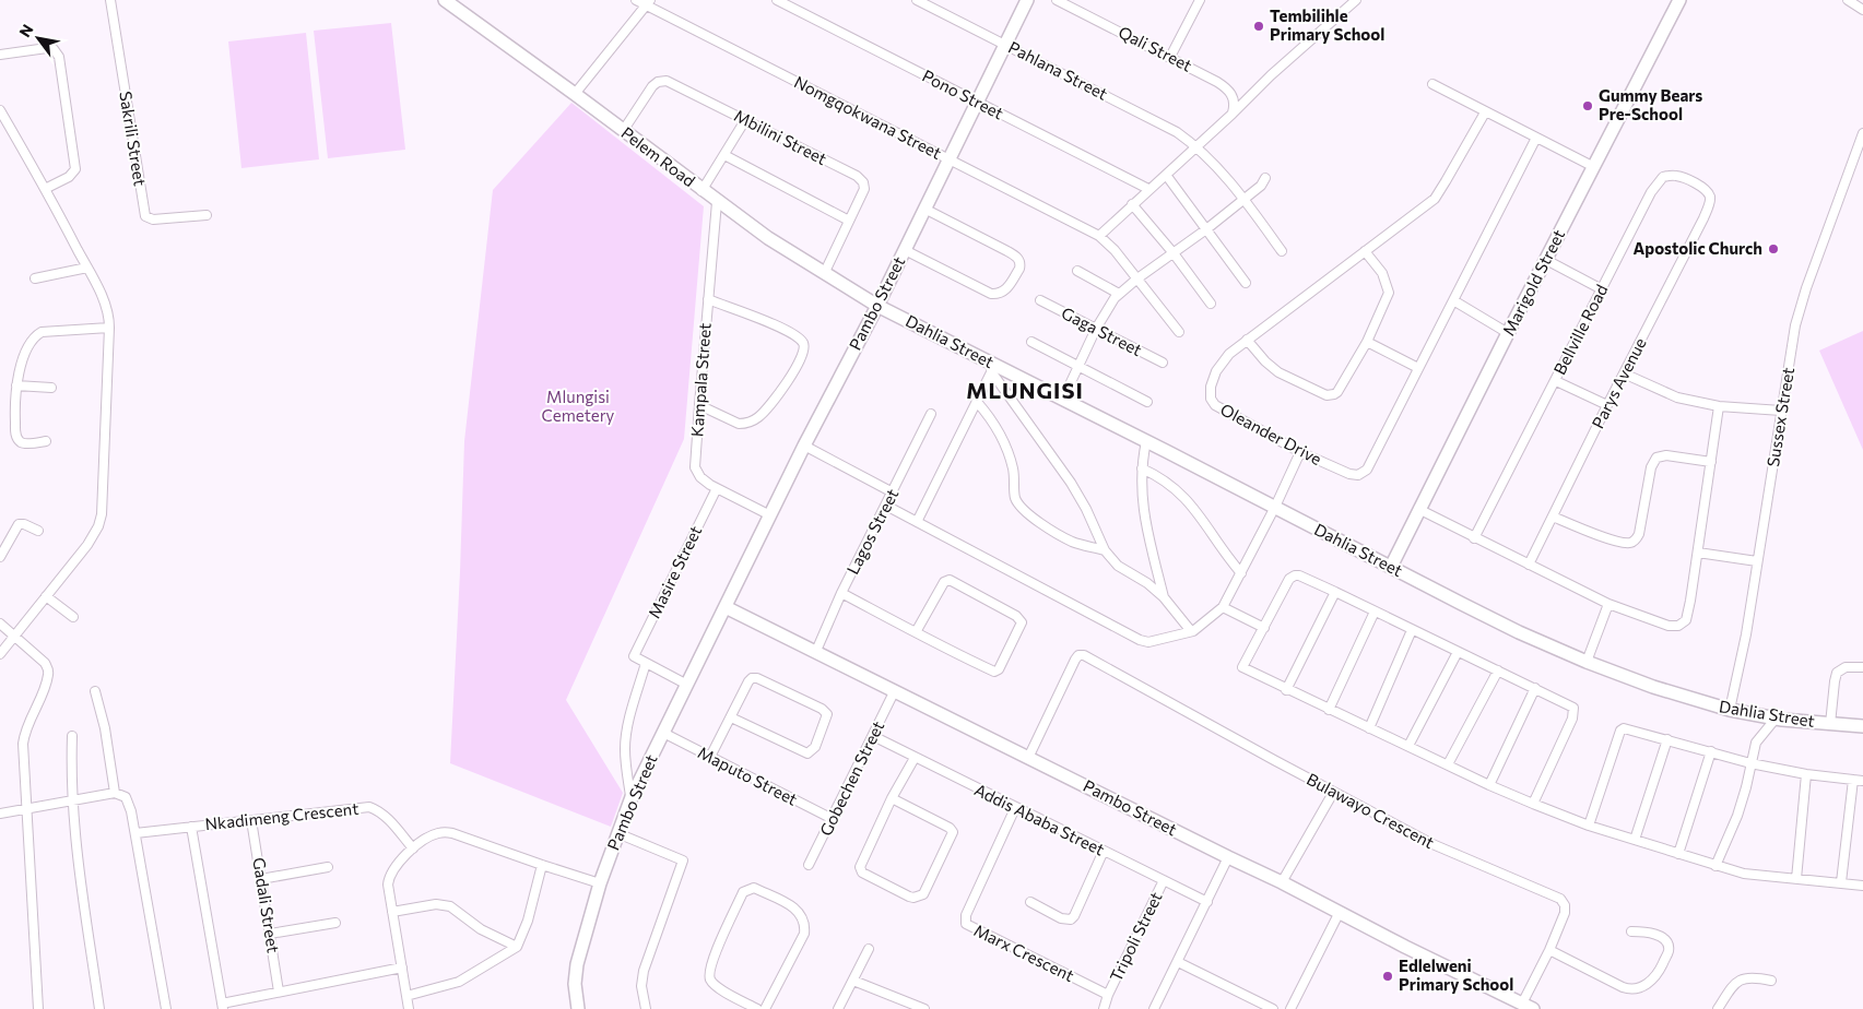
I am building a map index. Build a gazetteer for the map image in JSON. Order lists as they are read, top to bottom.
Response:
{
  "streets": {
    "street": [
      "Qali Street",
      "Pahlana Street",
      "Pono Street",
      "Nomgqokwana Street",
      "Mbilini Street",
      "Sakrili Street",
      "Pelem Road",
      "Marigold Street",
      "Pambo Street",
      "Bellville Road",
      "Gaga Street",
      "Dahlia Street",
      "Kampala Street",
      "Parys Avenue",
      "Sussex Street",
      "Oleander Drive",
      "Lagos Street",
      "Masire Street",
      "Maputo Street",
      "Gobechen Street",
      "Bulawayo Crescent",
      "Nkadimeng Crescent",
      "Addis Ababa Street",
      "Gadali Street",
      "Tripoli Street",
      "Marx Crescent"
    ]
  },
  "crossings": [
    ["Pahlana Street", "Pambo Street"],
    ["Pono Street", "Pambo Street"],
    ["Nomgqokwana Street", "Pambo Street"],
    ["Mbilini Street", "Pelem Road"],
    ["Pelem Road", "Pambo Street"],
    ["Pelem Road", "Dahlia Street"],
    ["Pelem Road", "Kampala Street"],
    ["Marigold Street", "Dahlia Street"],
    ["Pambo Street", "Dahlia Street"],
    ["Pambo Street", "Kampala Street"],
    ["Pambo Street", "Lagos Street"],
    ["Pambo Street", "Maputo Street"],
    ["Pambo Street", "Gobechen Street"],
    ["Pambo Street", "Bulawayo Crescent"],
    ["Bellville Road", "Parys Avenue"],
    ["Dahlia Street", "Sussex Street"],
    ["Kampala Street", "Masire Street"],
    ["Maputo Street", "Gobechen Street"],
    ["Gobechen Street", "Addis Ababa Street"],
    ["Nkadimeng Crescent", "Gadali Street"],
    ["Addis Ababa Street", "Tripoli Street"],
    ["Addis Ababa Street", "Marx Crescent"],
    ["Tripoli Street", "Marx Crescent"]
  ],
  "districts": ["MLUNGISI"],
  "parks": ["Mlungisi Cemetery"],
  "places": [
    "Tembilihle Primary School",
    "Gummy Bears Pre-School",
    "Apostolic Church",
    "Edlelweni Primary School"
  ],
  "north": "top left"
}
